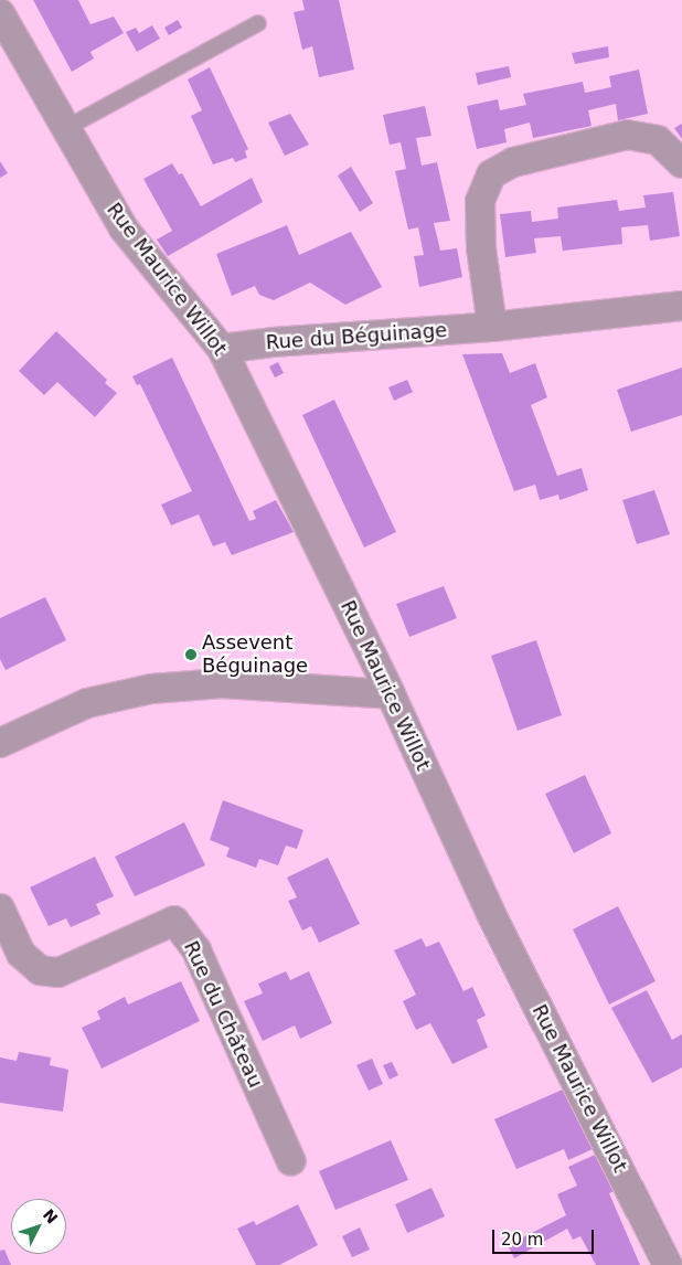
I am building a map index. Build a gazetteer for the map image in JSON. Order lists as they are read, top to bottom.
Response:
{
  "streets": {
    "street": ["Rue Maurice Willot", "Rue du Béguinage", "Rue du Château"]
  },
  "crossings": [
    ["Rue Maurice Willot", "Rue du Béguinage"]
  ],
  "places": ["Assevent Béguinage"],
  "scale_bar": "20 m",
  "north": "top right"
}
